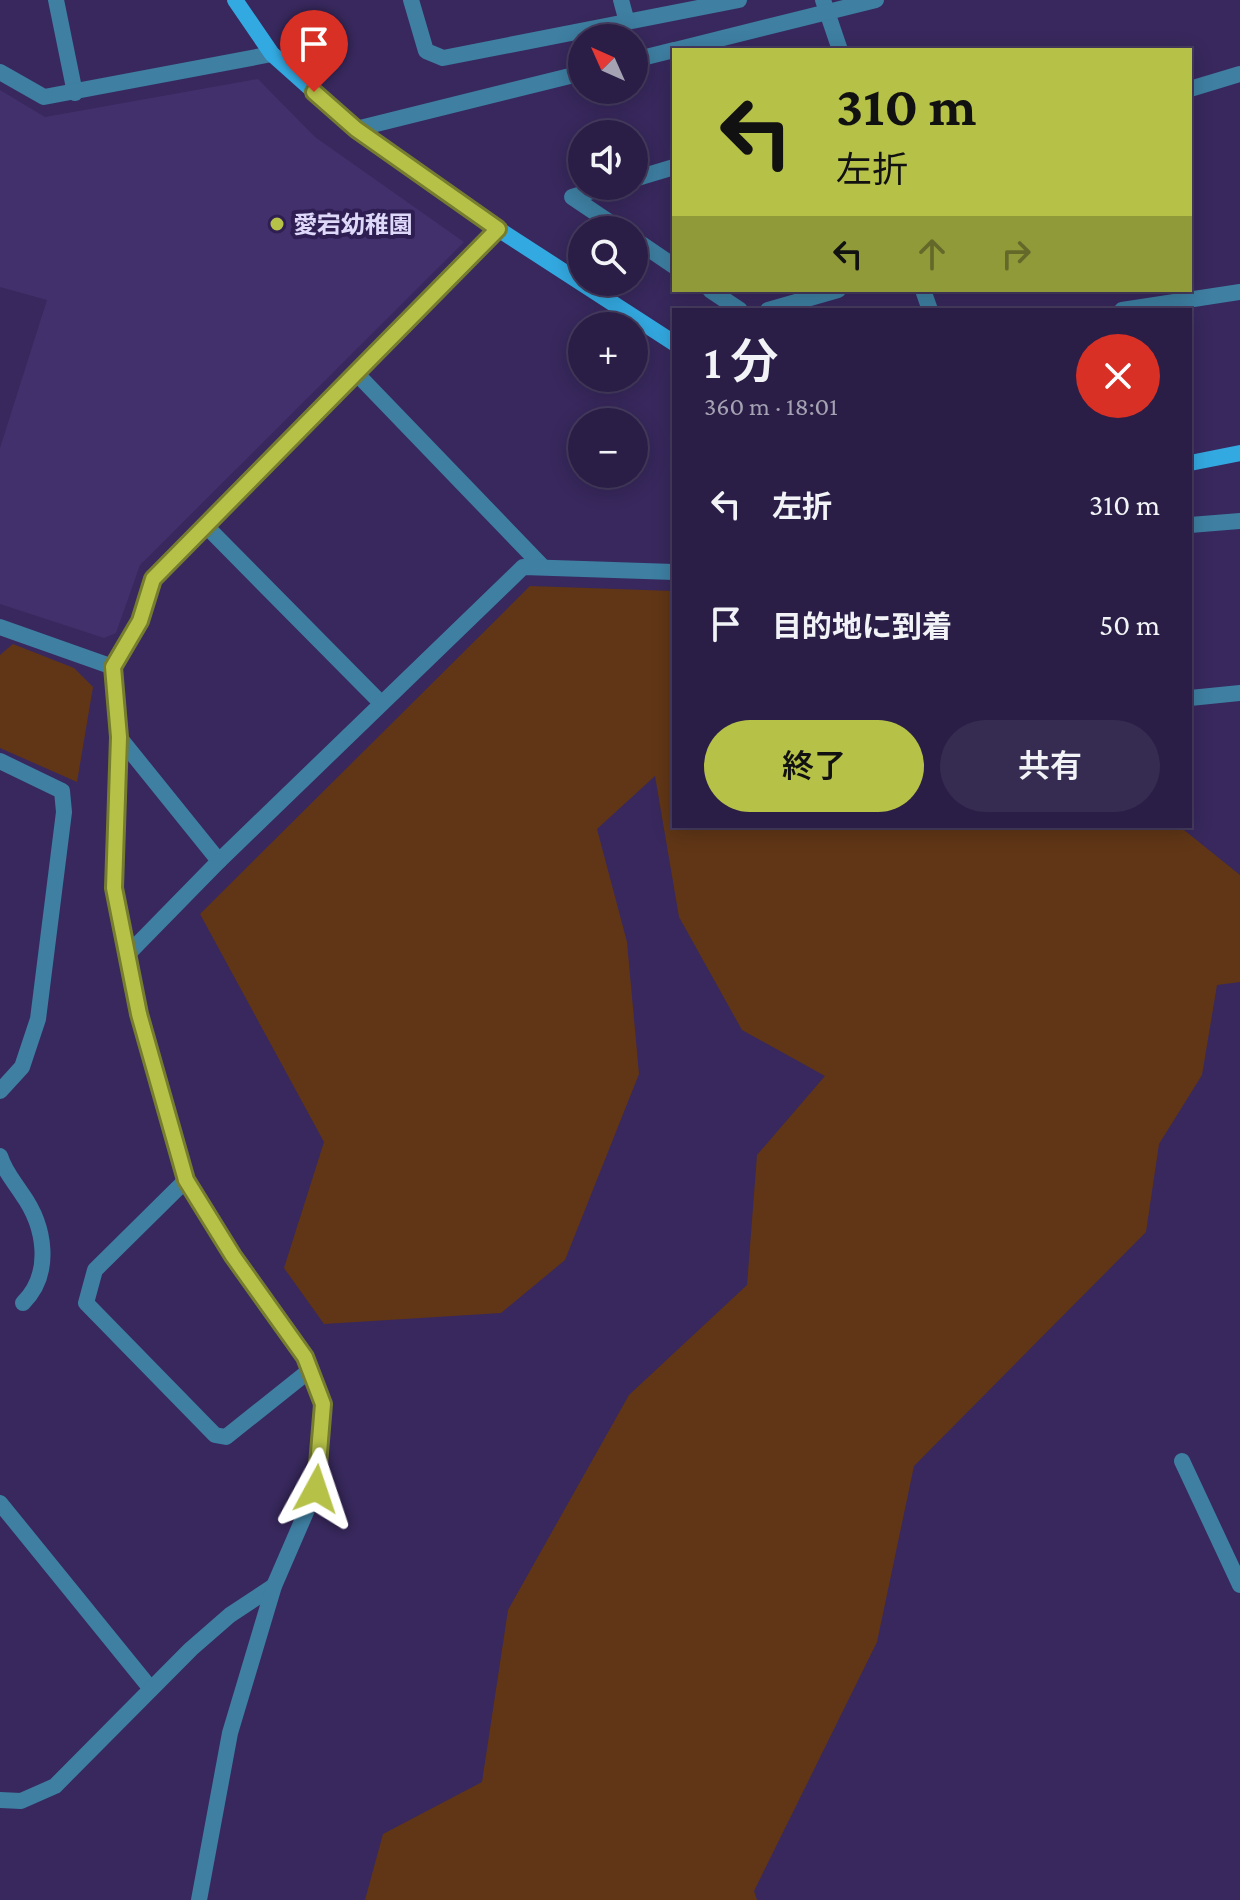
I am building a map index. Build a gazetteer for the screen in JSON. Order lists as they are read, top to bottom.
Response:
{
  "places": ["愛宕幼稚園"],
  "north": "top left",
  "page": {
    "map_buttons": ["+", "−"],
    "turn": ["310 m", "左折"],
    "heading": ["1 分", "360 m · 18:01"],
    "list": [
      {
        "name": "左折",
        "value": "310 m"
      },
      {
        "name": "目的地に到着",
        "value": "50 m"
      }
    ],
    "buttons": ["終了", "共有"]
  }
}
